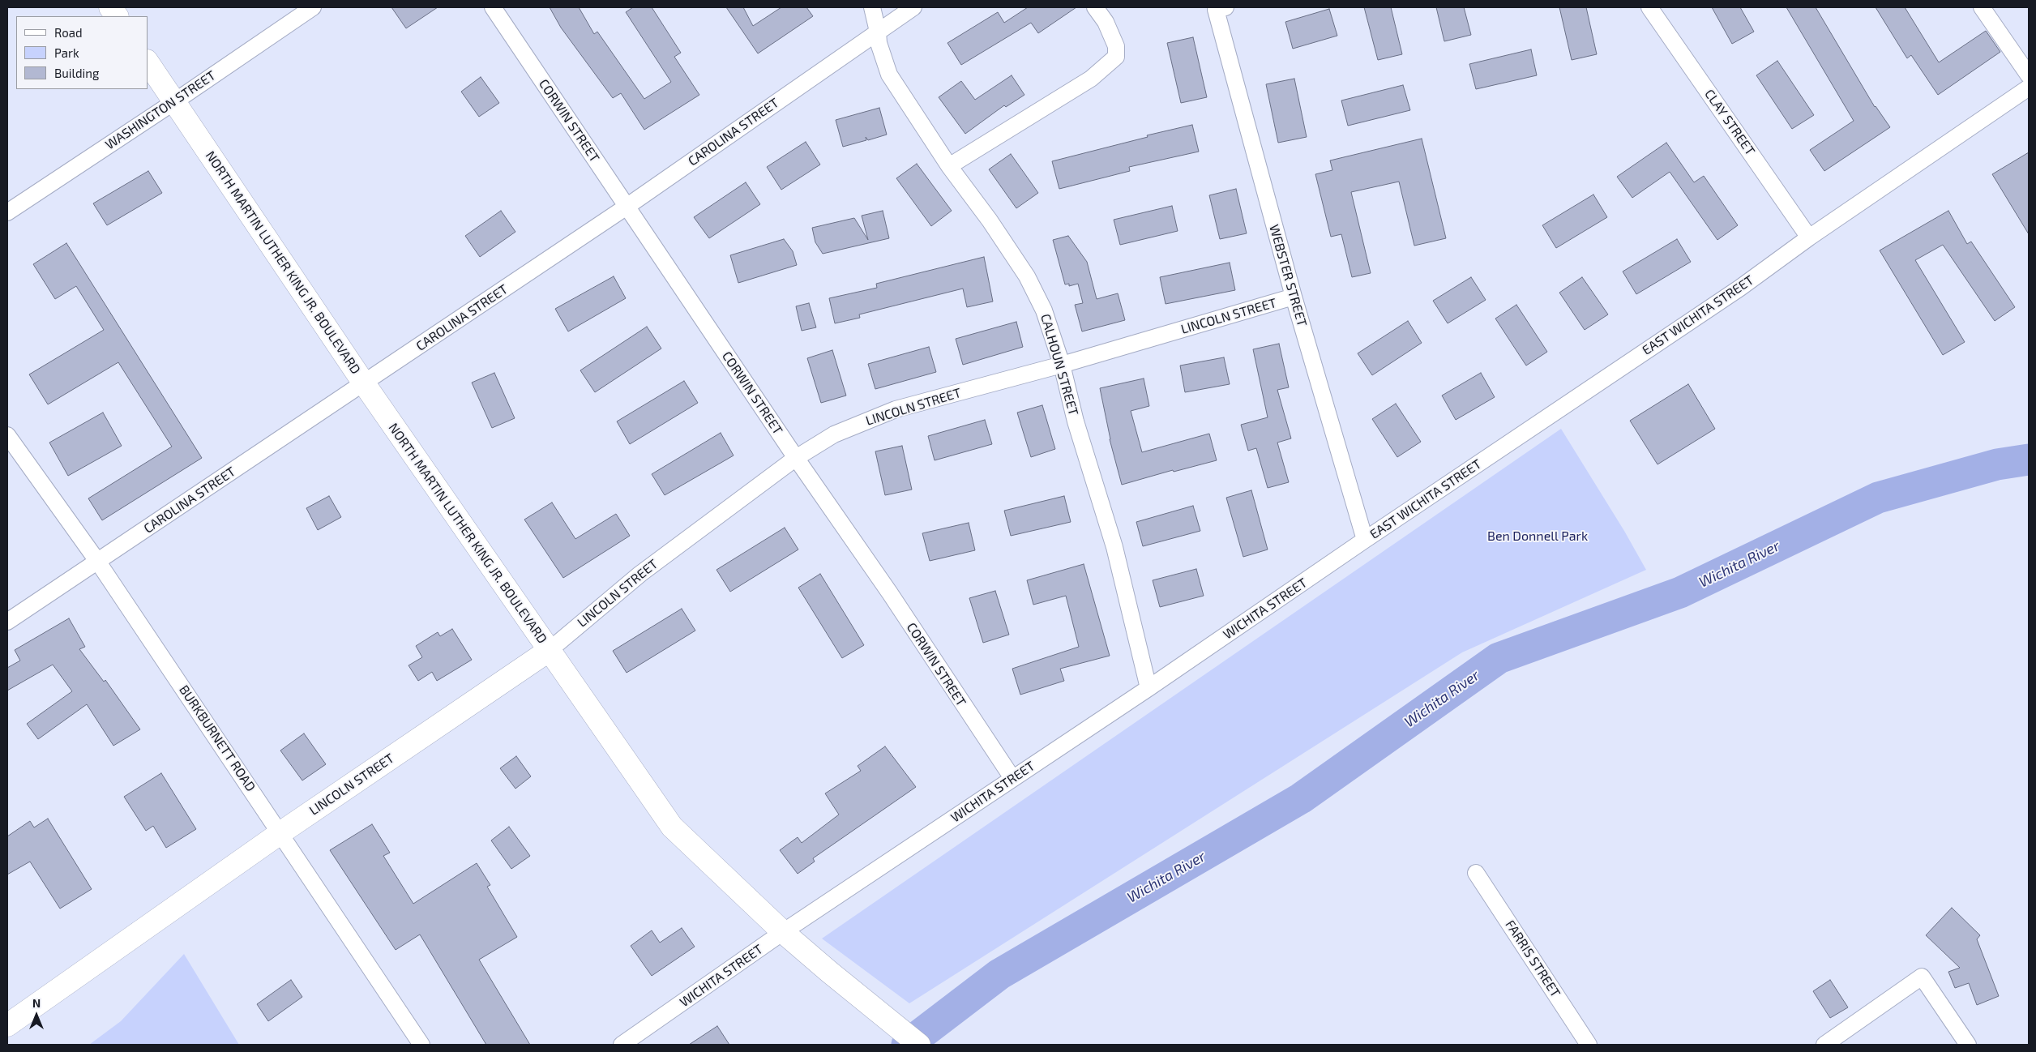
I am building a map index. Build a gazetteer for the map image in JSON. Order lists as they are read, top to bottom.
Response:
{
  "streets": {
    "main road": ["NORTH MARTIN LUTHER KING JR. BOULEVARD", "LINCOLN STREET"],
    "street": [
      "WASHINGTON STREET",
      "CORWIN STREET",
      "CLAY STREET",
      "CAROLINA STREET",
      "WEBSTER STREET",
      "EAST WICHITA STREET",
      "CALHOUN STREET",
      "WICHITA STREET",
      "BURKBURNETT ROAD",
      "FARRIS STREET"
    ]
  },
  "crossings": [
    ["WASHINGTON STREET", "NORTH MARTIN LUTHER KING JR. BOULEVARD"],
    ["CORWIN STREET", "CAROLINA STREET"],
    ["CORWIN STREET", "LINCOLN STREET"],
    ["CORWIN STREET", "WICHITA STREET"],
    ["CLAY STREET", "EAST WICHITA STREET"],
    ["CAROLINA STREET", "NORTH MARTIN LUTHER KING JR. BOULEVARD"],
    ["CAROLINA STREET", "CALHOUN STREET"],
    ["CAROLINA STREET", "BURKBURNETT ROAD"],
    ["NORTH MARTIN LUTHER KING JR. BOULEVARD", "LINCOLN STREET"],
    ["NORTH MARTIN LUTHER KING JR. BOULEVARD", "WICHITA STREET"],
    ["WEBSTER STREET", "EAST WICHITA STREET"],
    ["WEBSTER STREET", "LINCOLN STREET"],
    ["WEBSTER STREET", "WICHITA STREET"],
    ["EAST WICHITA STREET", "WICHITA STREET"],
    ["LINCOLN STREET", "CALHOUN STREET"],
    ["LINCOLN STREET", "BURKBURNETT ROAD"],
    ["CALHOUN STREET", "WICHITA STREET"]
  ],
  "water": ["Wichita River"],
  "parks": ["Ben Donnell Park"],
  "legend": ["Road", "Park", "Building"],
  "north": "top"
}
